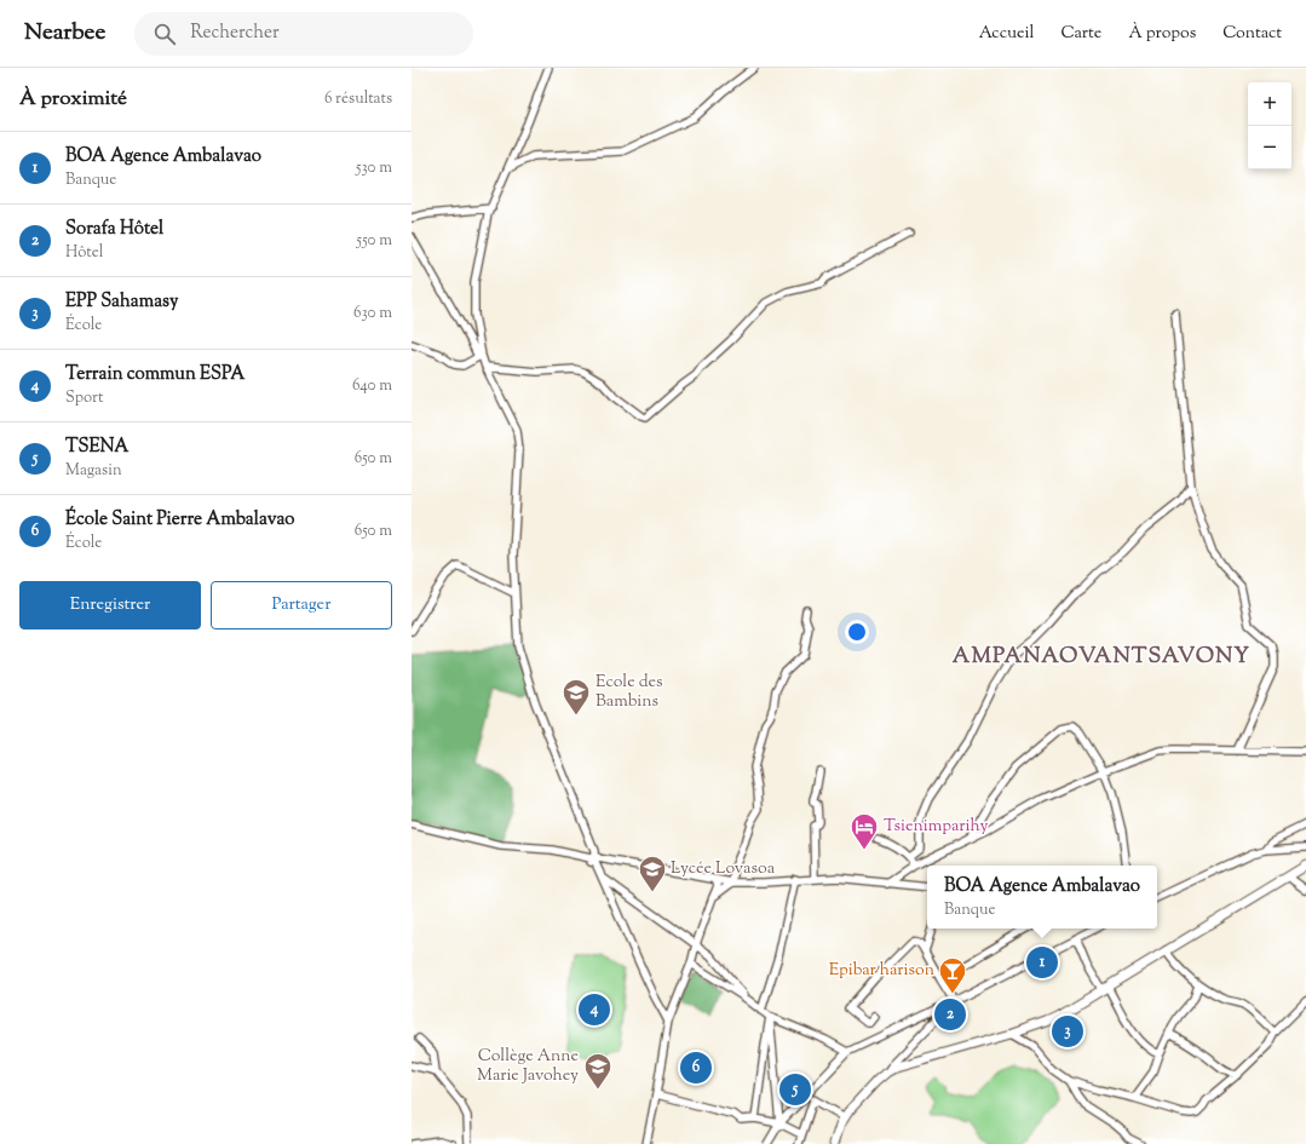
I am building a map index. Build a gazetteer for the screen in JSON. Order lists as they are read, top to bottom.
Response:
{
  "districts": ["AMPANAOVANTSAVONY"],
  "places": {
    "school or university": ["Ecole des Bambins", "Lycée Lovasoa", "Collège Anne Marie Javohey"],
    "hotel": ["Tsienimparihy"],
    "bar": ["Epibar harison"]
  },
  "page": {
    "header": "Nearbee",
    "search": "Rechercher",
    "nav": [
      "Accueil",
      "Carte",
      "À propos",
      "Contact"
    ],
    "heading": ["À proximité", "6 résultats"],
    "map_buttons": ["+", "−"],
    "list": [
      {
        "mark": "1",
        "name": "BOA Agence Ambalavao",
        "note": "Banque",
        "value": "530 m"
      },
      {
        "mark": "2",
        "name": "Sorafa Hôtel",
        "note": "Hôtel",
        "value": "550 m"
      },
      {
        "mark": "3",
        "name": "EPP Sahamasy",
        "note": "École",
        "value": "630 m"
      },
      {
        "mark": "4",
        "name": "Terrain commun ESPA",
        "note": "Sport",
        "value": "640 m"
      },
      {
        "mark": "5",
        "name": "TSENA",
        "note": "Magasin",
        "value": "650 m"
      },
      {
        "mark": "6",
        "name": "École Saint Pierre Ambalavao",
        "note": "École",
        "value": "650 m"
      }
    ],
    "buttons": ["Enregistrer", "Partager"],
    "popup": ["BOA Agence Ambalavao", "Banque"],
    "pins": [
      "1",
      "4",
      "2",
      "3",
      "6",
      "5"
    ]
  }
}
